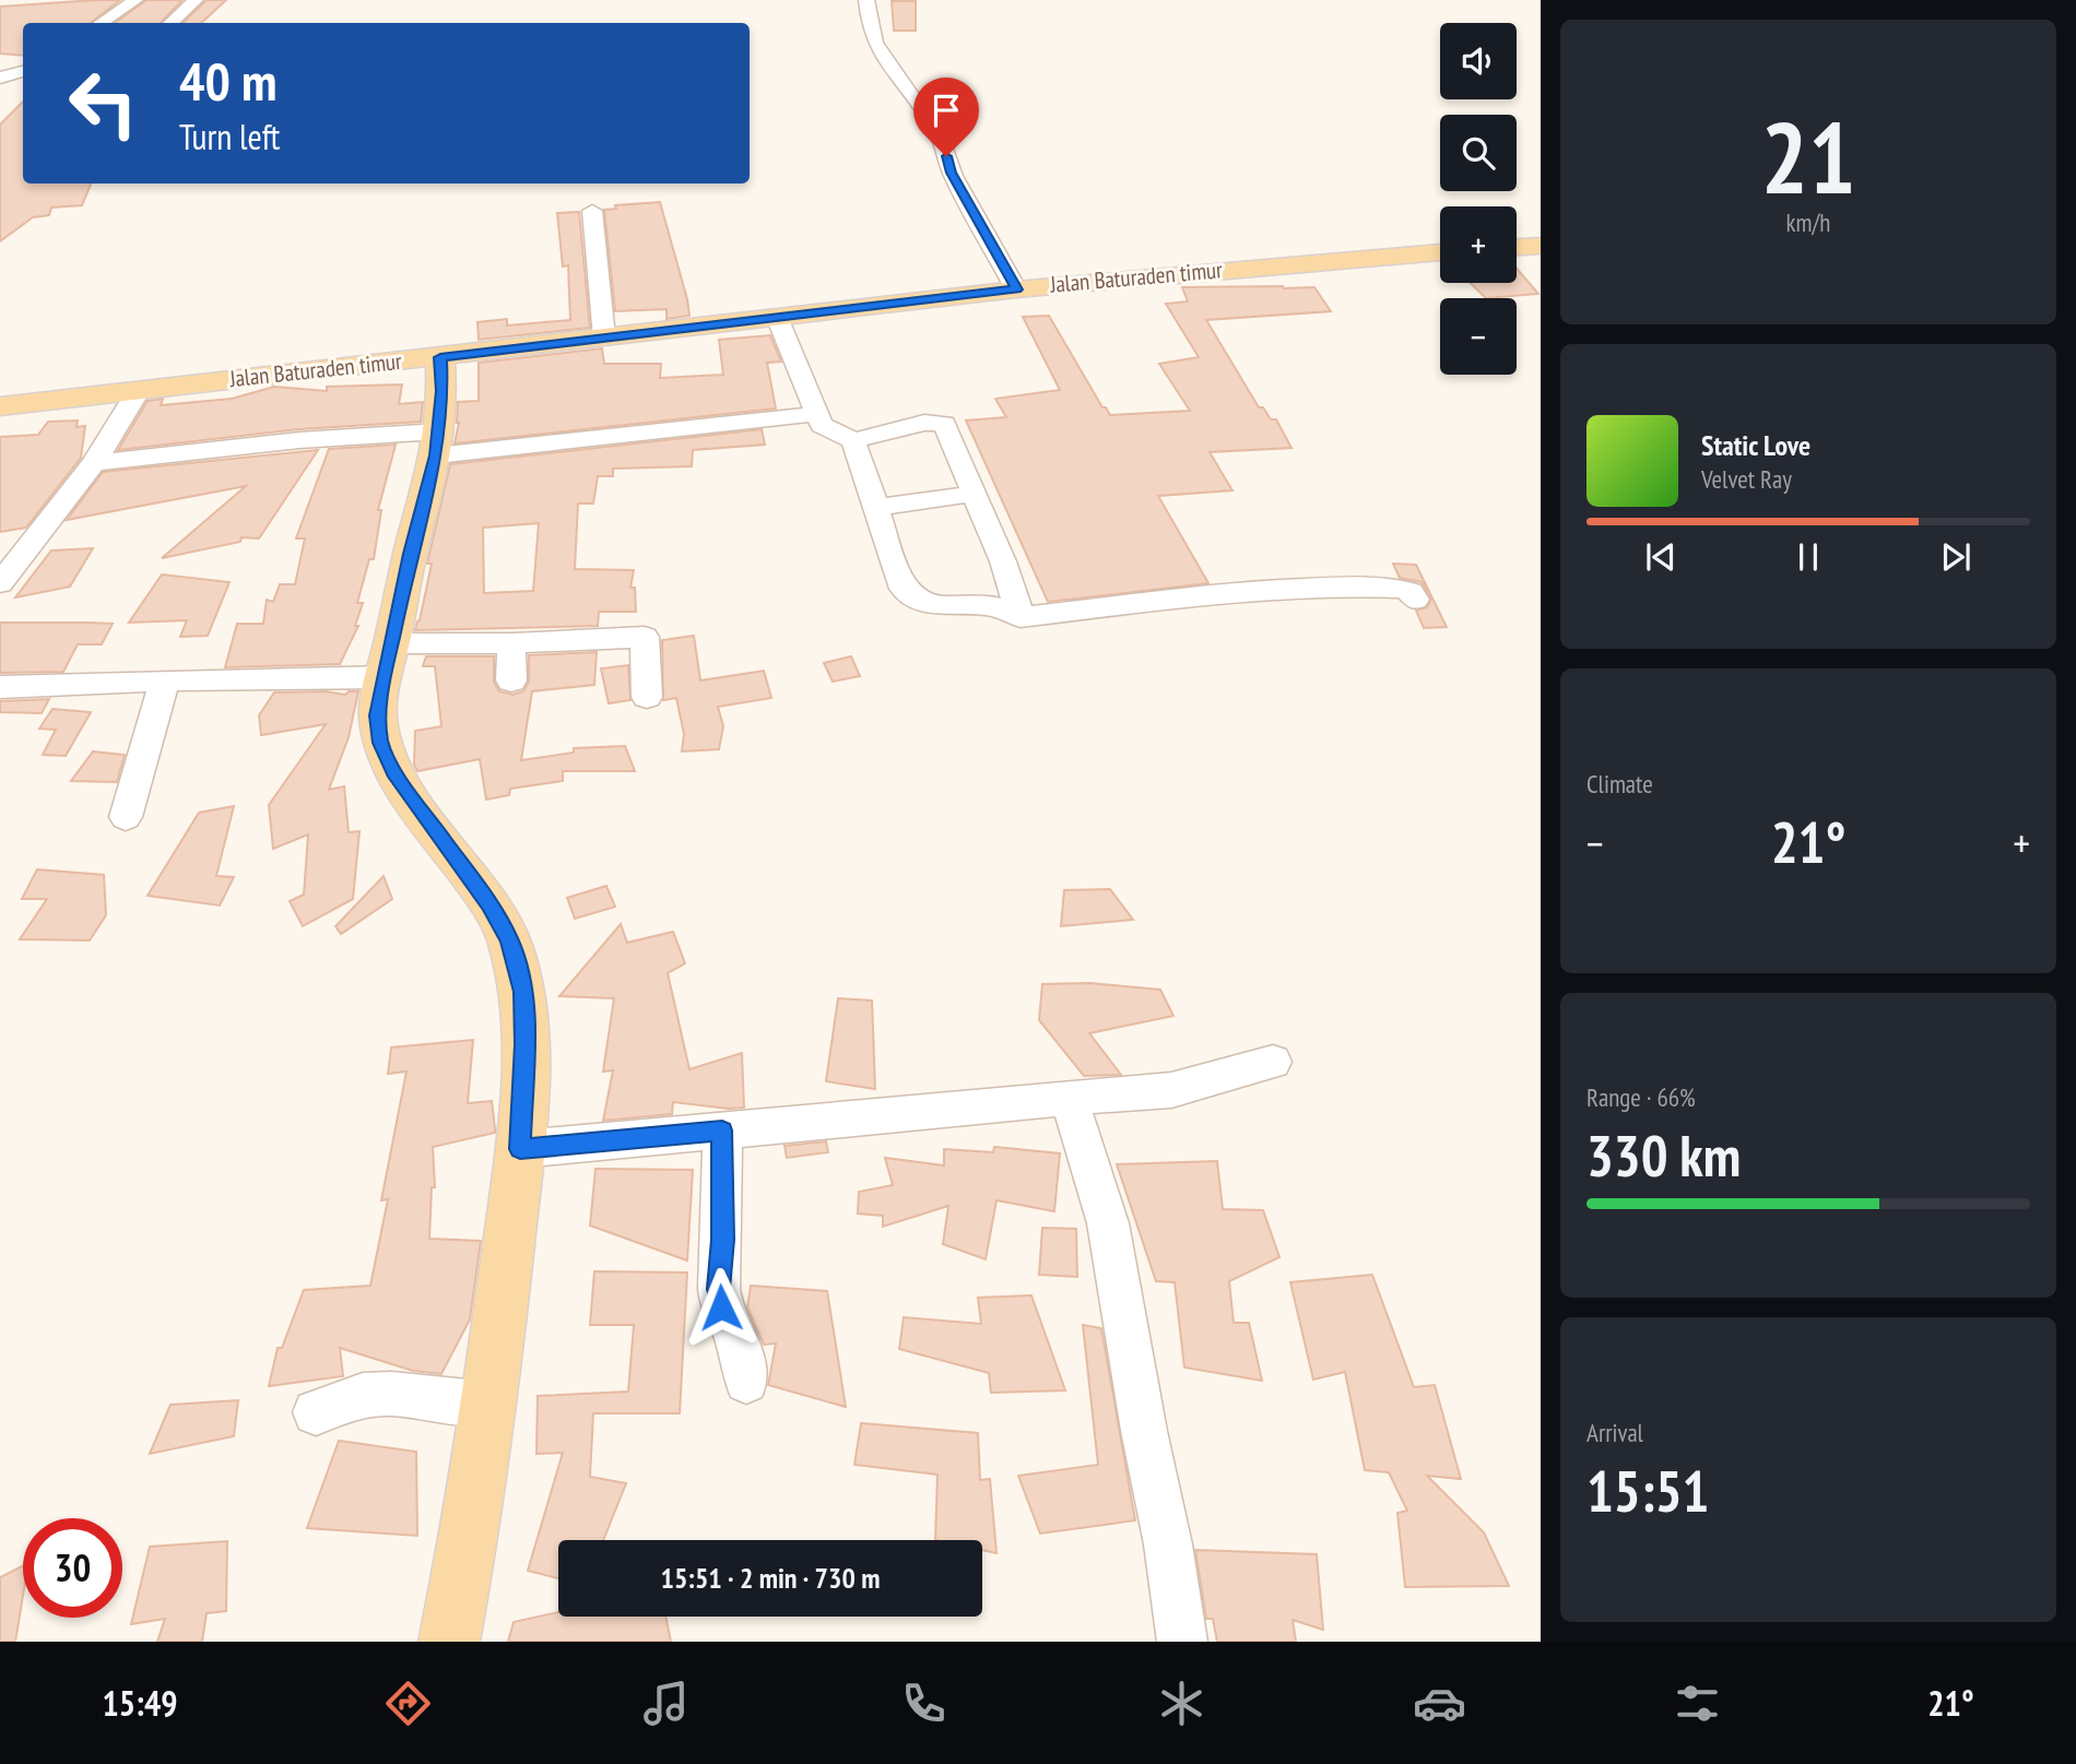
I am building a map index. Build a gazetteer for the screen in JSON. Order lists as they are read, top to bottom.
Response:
{
  "streets": {
    "main road": ["Jalan Baturaden timur"]
  },
  "page": {
    "tile": [
      ["21", "km/h"],
      "Climate",
      ["Range · 66%", "330 km"],
      ["Arrival", "15:51"]
    ],
    "map_buttons": ["+", "−"],
    "turn": ["40 m", "Turn left"],
    "song": ["Static Love", "Velvet Ray"],
    "heat": ["−", "21°", "+"],
    "limit": "30",
    "trip": "15:51 · 2 min · 730 m",
    "tabs": ["15:49", "21°"]
  }
}
